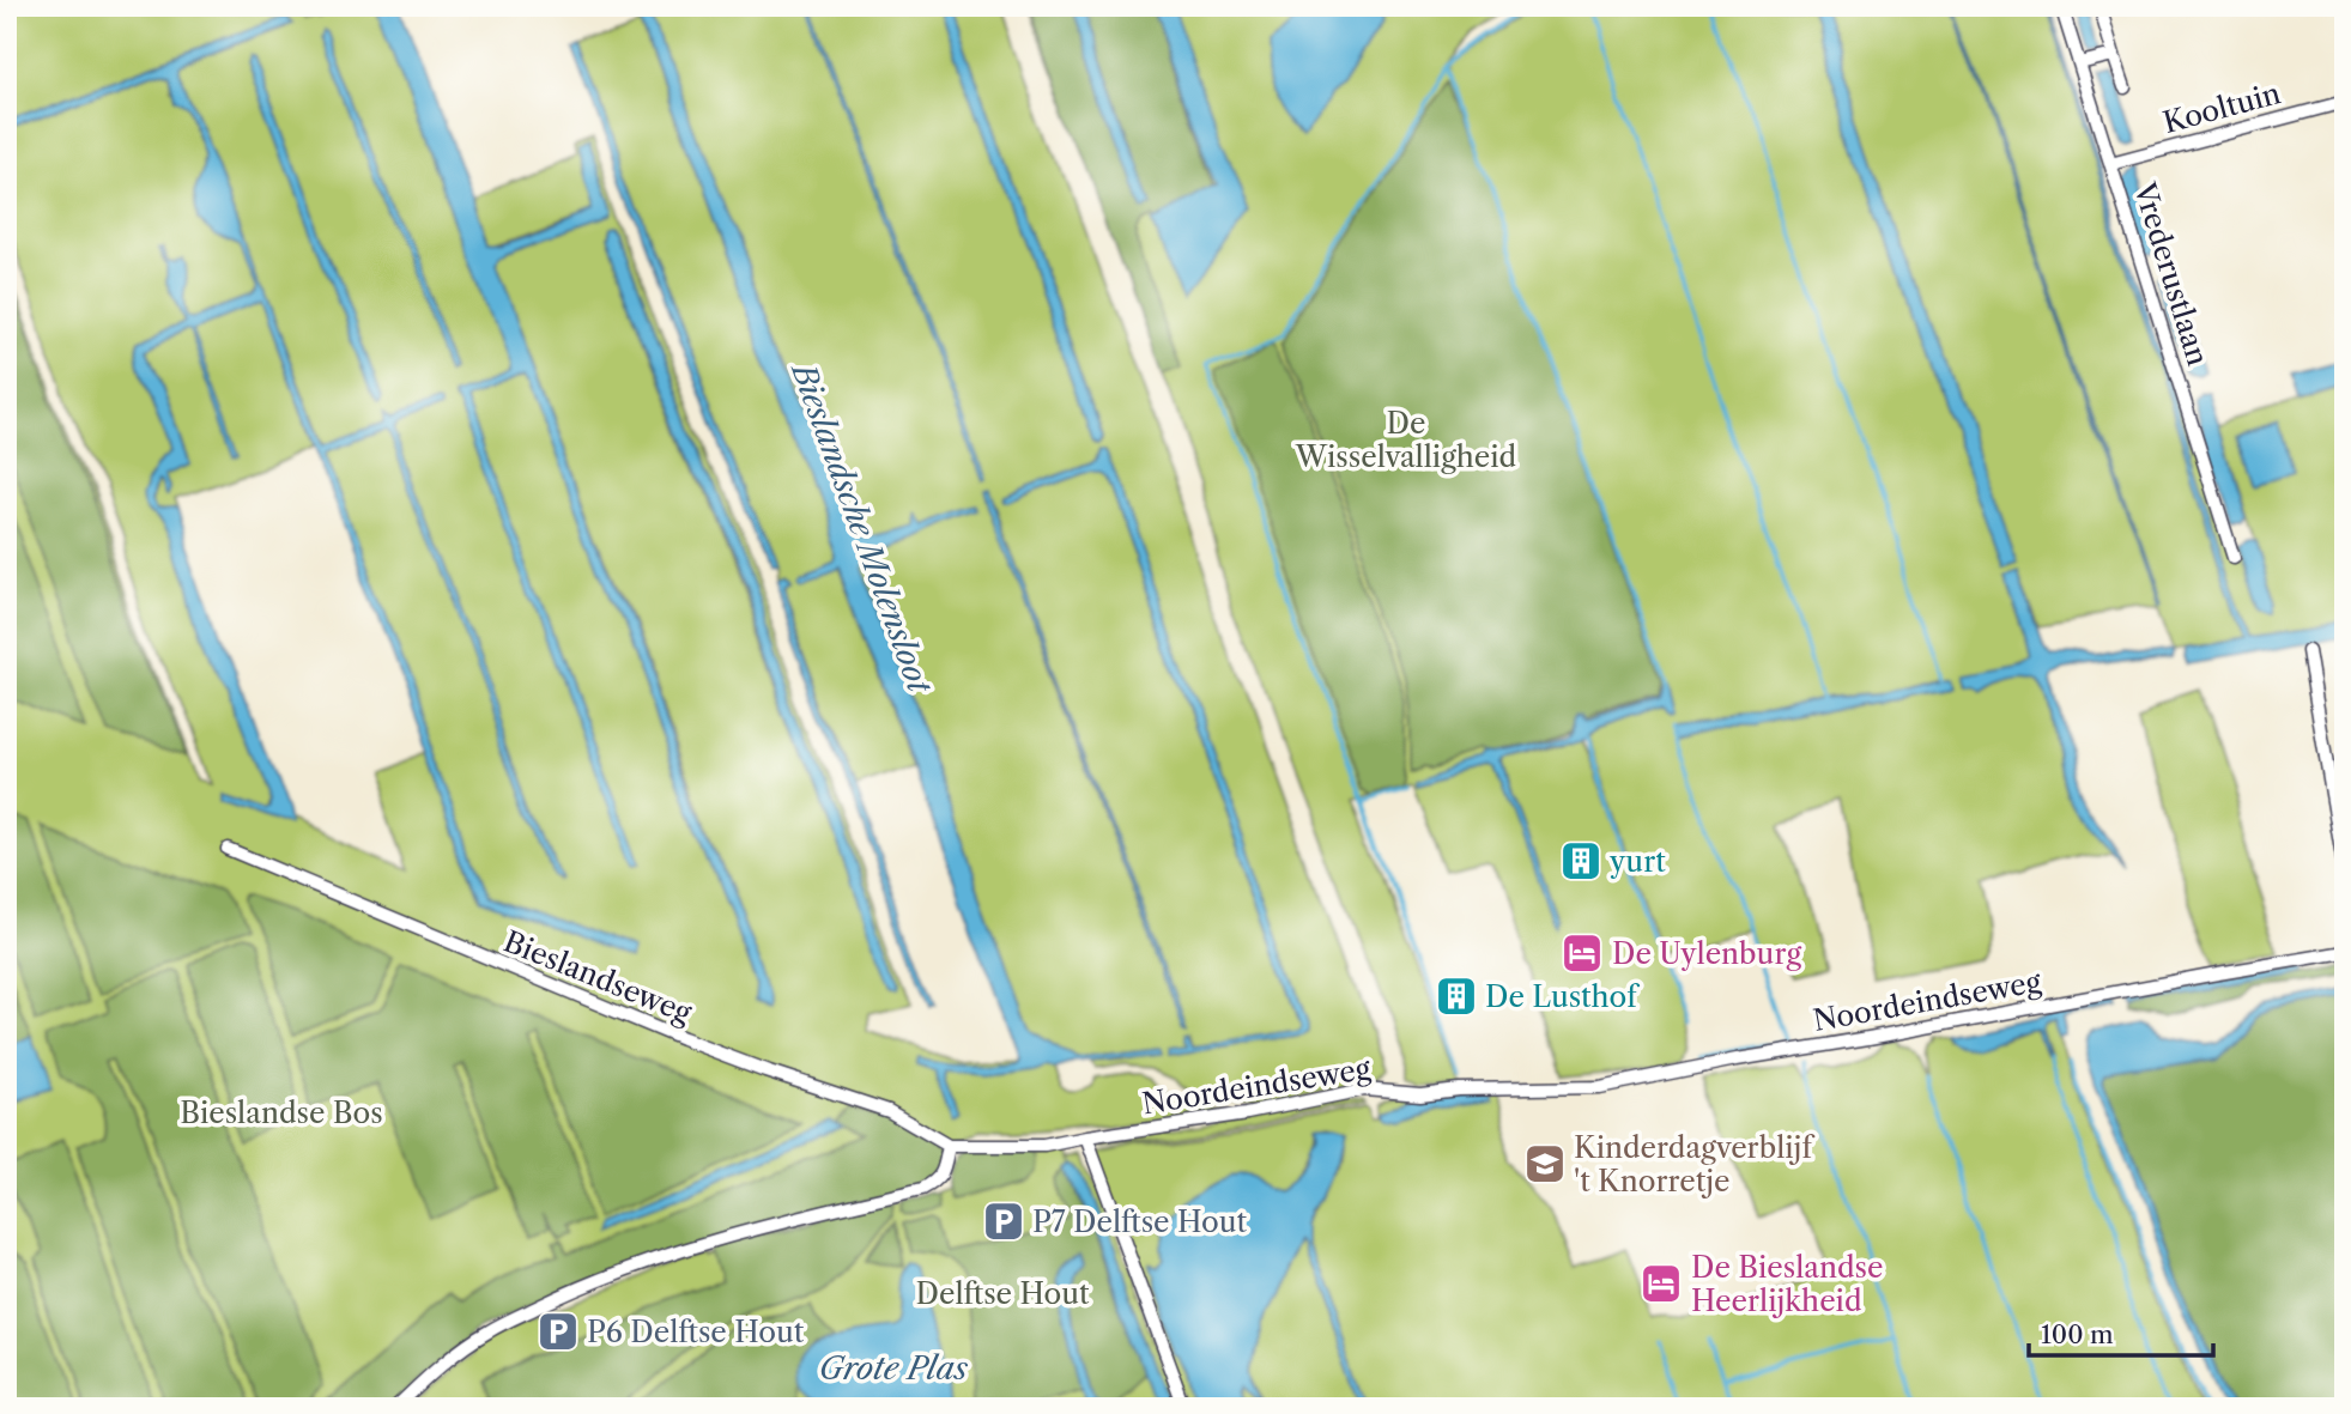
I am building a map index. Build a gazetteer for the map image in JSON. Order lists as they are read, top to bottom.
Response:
{
  "streets": {
    "street": [
      "Kooltuin",
      "Vrederustlaan",
      "Bieslandseweg",
      "Noordeindseweg"
    ]
  },
  "crossings": [
    ["Kooltuin", "Vrederustlaan"],
    ["Bieslandseweg", "Noordeindseweg"]
  ],
  "water": ["Bieslandsche Molensloot", "Grote Plas"],
  "parks": ["De Wisselvalligheid", "Bieslandse Bos", "Delftse Hout"],
  "places": {
    "building": ["yurt", "De Lusthof"],
    "hotel": ["De Uylenburg", "De Bieslandse Heerlijkheid"],
    "school or university": ["Kinderdagverblijf 't Knorretje"],
    "parking": ["P7 Delftse Hout", "P6 Delftse Hout"]
  },
  "scale_bar": "100 m"
}
